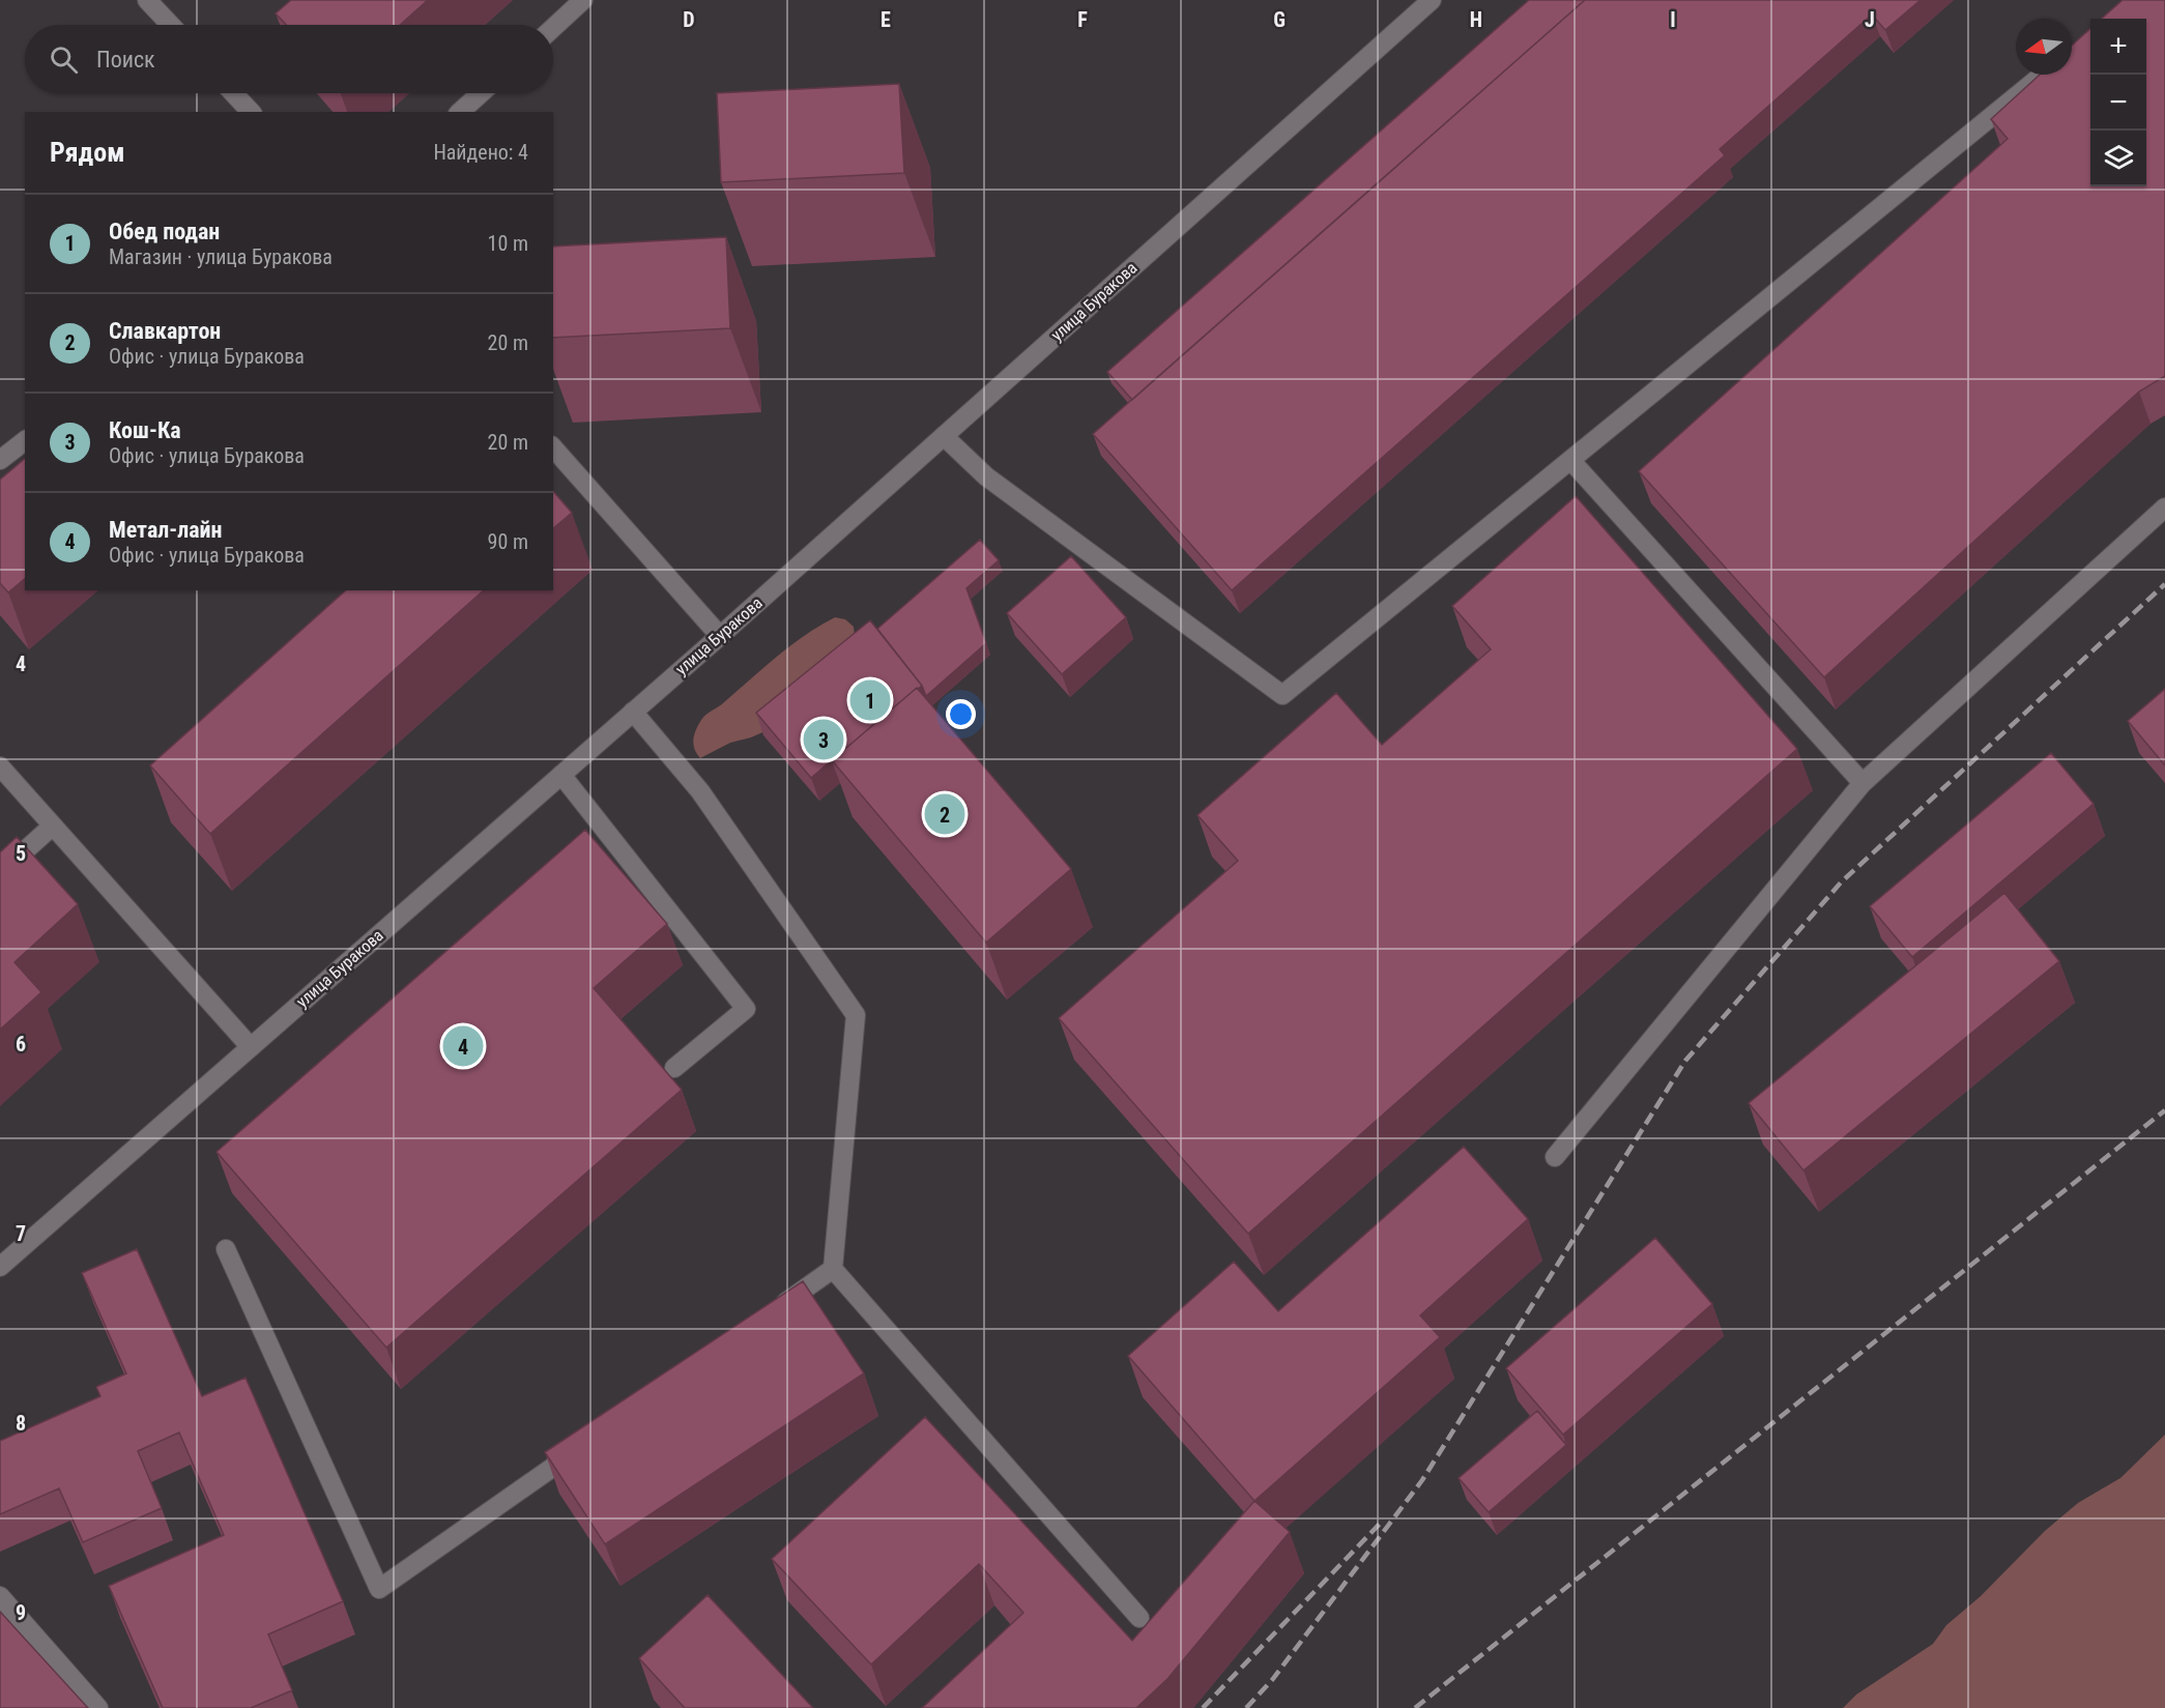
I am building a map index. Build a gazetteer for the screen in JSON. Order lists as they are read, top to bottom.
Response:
{
  "streets": {
    "street": ["улица Буракова"]
  },
  "north": "left",
  "page": {
    "map_buttons": ["+", "−"],
    "search": "Поиск",
    "heading": ["Рядом", "Найдено: 4"],
    "list": [
      {
        "mark": "1",
        "name": "Обед подан",
        "note": "Магазин · улица Буракова",
        "value": "10 m"
      },
      {
        "mark": "2",
        "name": "Славкартон",
        "note": "Офис · улица Буракова",
        "value": "20 m"
      },
      {
        "mark": "3",
        "name": "Кош-Ка",
        "note": "Офис · улица Буракова",
        "value": "20 m"
      },
      {
        "mark": "4",
        "name": "Метал-лайн",
        "note": "Офис · улица Буракова",
        "value": "90 m"
      }
    ],
    "pins": [
      "1",
      "3",
      "2",
      "4"
    ]
  },
  "grid": {
    "columns": [
      "D",
      "E",
      "F",
      "G",
      "H",
      "I",
      "J"
    ],
    "rows": [
      "4",
      "5",
      "6",
      "7",
      "8",
      "9"
    ]
  }
}
